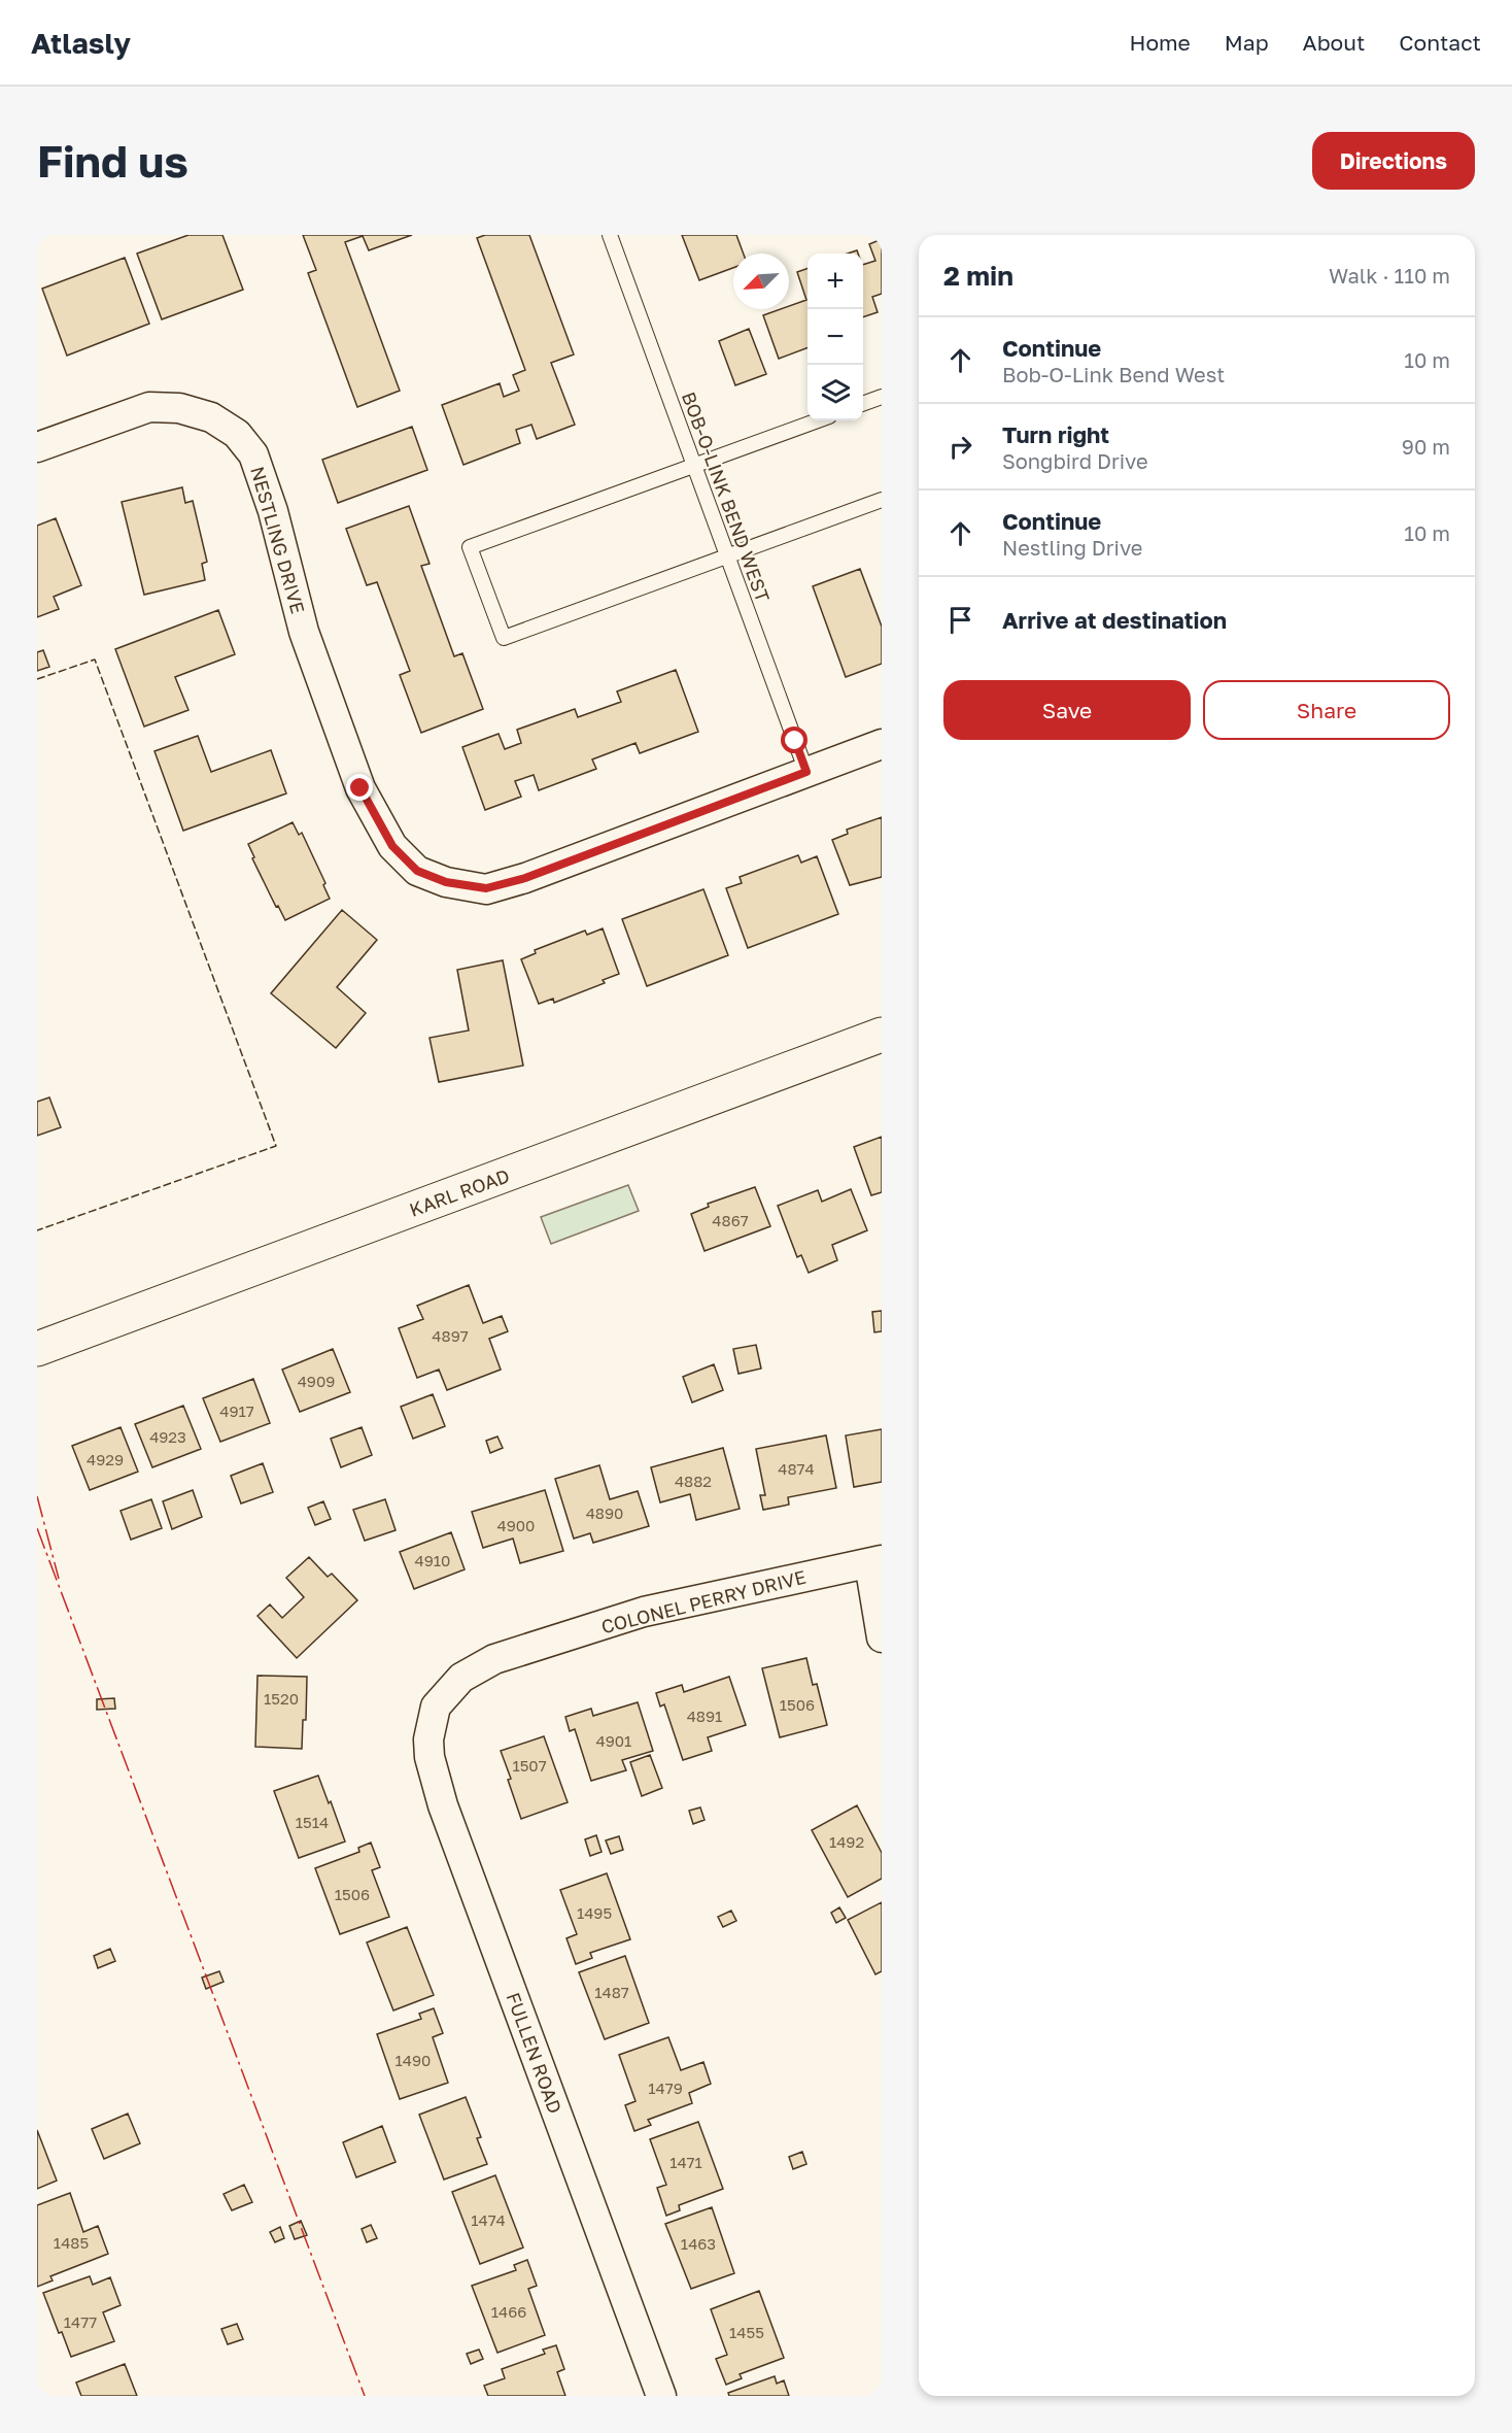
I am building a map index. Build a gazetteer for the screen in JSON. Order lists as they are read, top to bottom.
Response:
{
  "streets": {
    "main road": ["KARL ROAD"],
    "street": ["NESTLING DRIVE", "COLONEL PERRY DRIVE", "FULLEN ROAD"],
    "lane": ["BOB-O-LINK BEND WEST"]
  },
  "crossings": [
    ["BOB-O-LINK BEND WEST", "NESTLING DRIVE"],
    ["COLONEL PERRY DRIVE", "FULLEN ROAD"]
  ],
  "house_numbers": [
    "4867",
    "4897",
    "4909",
    "4917",
    "4923",
    "4929",
    "4874",
    "4882",
    "4890",
    "4900",
    "4910",
    "1520",
    "1506",
    "4891",
    "4901",
    "1507",
    "1514",
    "1492",
    "1506",
    "1495",
    "1487",
    "1490",
    "1479",
    "1471",
    "1474",
    "1485",
    "1463",
    "1466",
    "1477",
    "1455"
  ],
  "north": "bottom left",
  "page": {
    "header": "Atlasly",
    "nav": [
      "Home",
      "Map",
      "About",
      "Contact"
    ],
    "buttons": [
      "Directions",
      ["Save", "Share"]
    ],
    "title": "Find us",
    "heading": ["2 min", "Walk · 110 m"],
    "map_buttons": ["+", "−"],
    "list": [
      ["Continue", "Bob-O-Link Bend West", "10 m"],
      ["Turn right", "Songbird Drive", "90 m"],
      ["Continue", "Nestling Drive", "10 m"],
      "Arrive at destination"
    ]
  }
}
